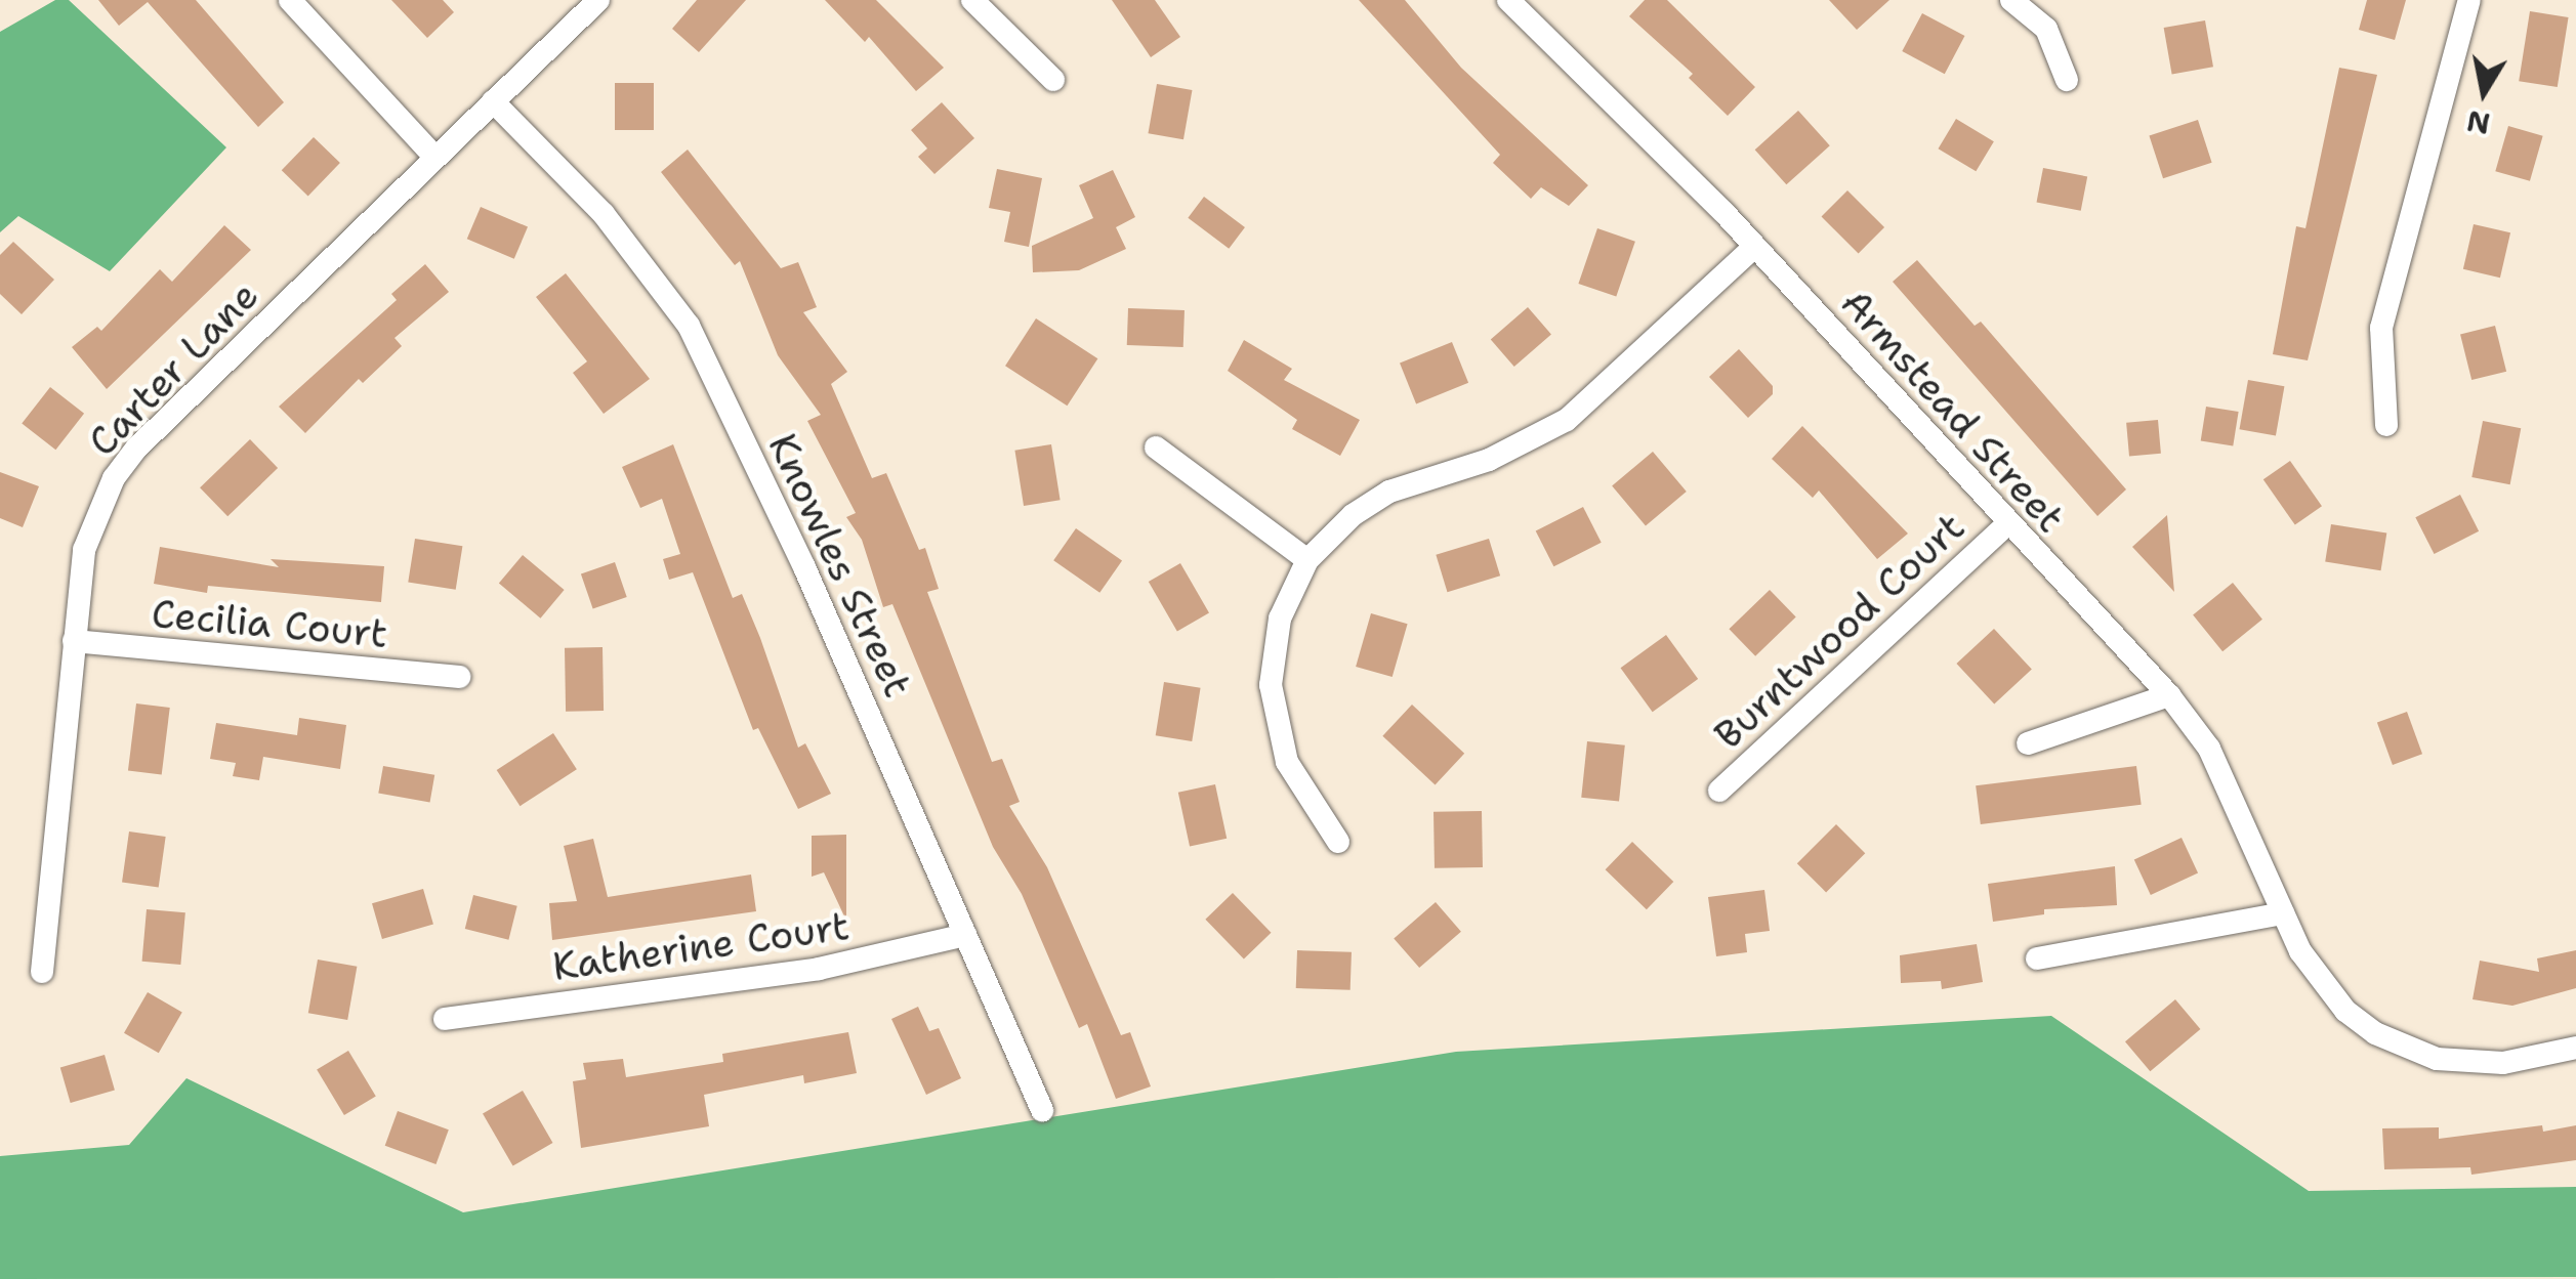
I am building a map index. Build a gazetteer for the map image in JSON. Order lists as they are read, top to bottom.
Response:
{
  "streets": {
    "street": [
      "Carter Lane",
      "Armstead Street",
      "Knowles Street",
      "Cecilia Court",
      "Burntwood Court",
      "Katherine Court"
    ]
  },
  "crossings": [
    ["Carter Lane", "Knowles Street"],
    ["Carter Lane", "Cecilia Court"],
    ["Armstead Street", "Burntwood Court"],
    ["Knowles Street", "Katherine Court"]
  ],
  "north": "bottom"
}
